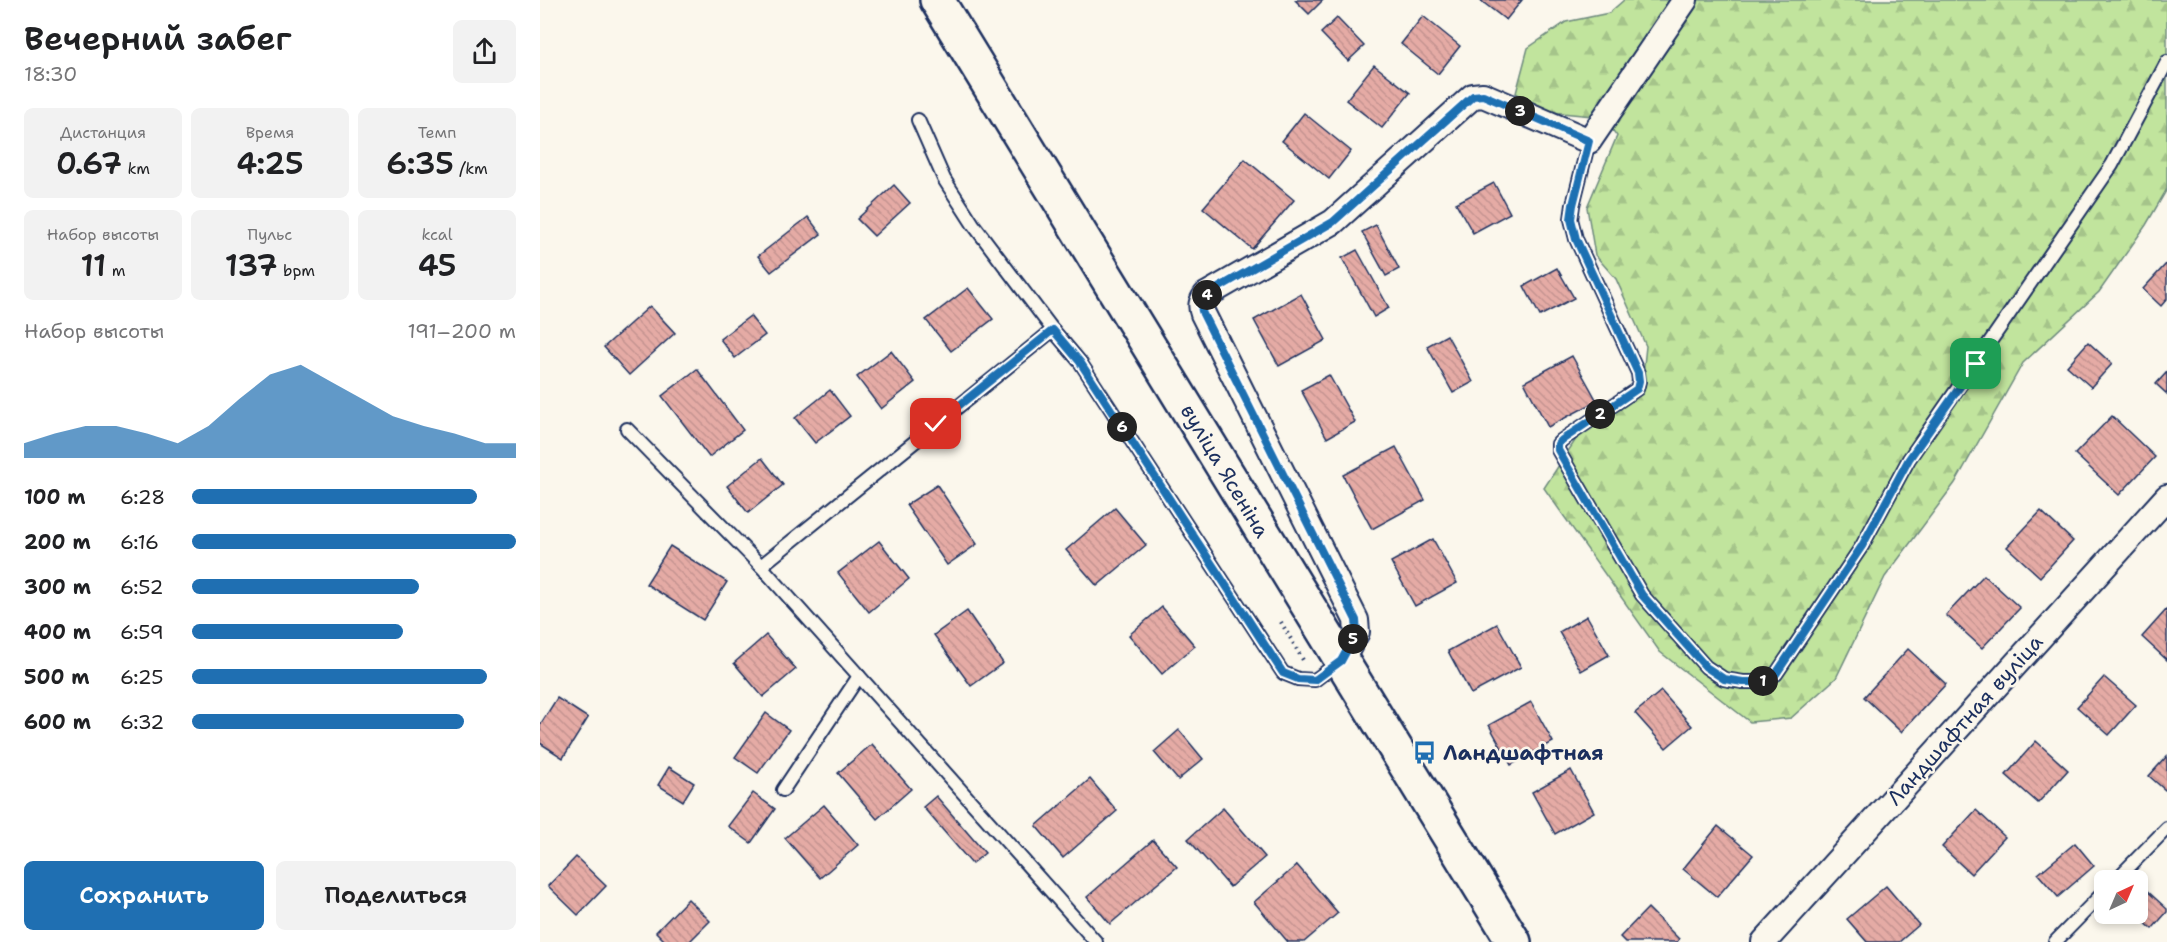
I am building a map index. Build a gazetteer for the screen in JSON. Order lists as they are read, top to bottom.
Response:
{
  "streets": {
    "street": ["вуліца Ясеніна", "Ландшафтная вуліца"]
  },
  "places": {
    "bus stop": ["Ландшафтная"]
  },
  "north": "top right",
  "page": {
    "heading": ["Вечерний забег", "18:30"],
    "pins": [
      "3",
      "4",
      "2",
      "6",
      "5",
      "1"
    ],
    "stats": [
      ["Дистанция", "0.67 km"],
      ["Время", "4:25"],
      ["Темп", "6:35 /km"],
      ["Набор высоты", "11 m"],
      ["Пульс", "137 bpm"],
      ["kcal", "45"]
    ],
    "chart": ["Набор высоты", "191–200 m"],
    "list": [
      {
        "name": "100 m",
        "note": "6:28"
      },
      {
        "name": "200 m",
        "note": "6:16"
      },
      {
        "name": "300 m",
        "note": "6:52"
      },
      {
        "name": "400 m",
        "note": "6:59"
      },
      {
        "name": "500 m",
        "note": "6:25"
      },
      {
        "name": "600 m",
        "note": "6:32"
      }
    ],
    "buttons": ["Сохранить", "Поделиться"]
  }
}
